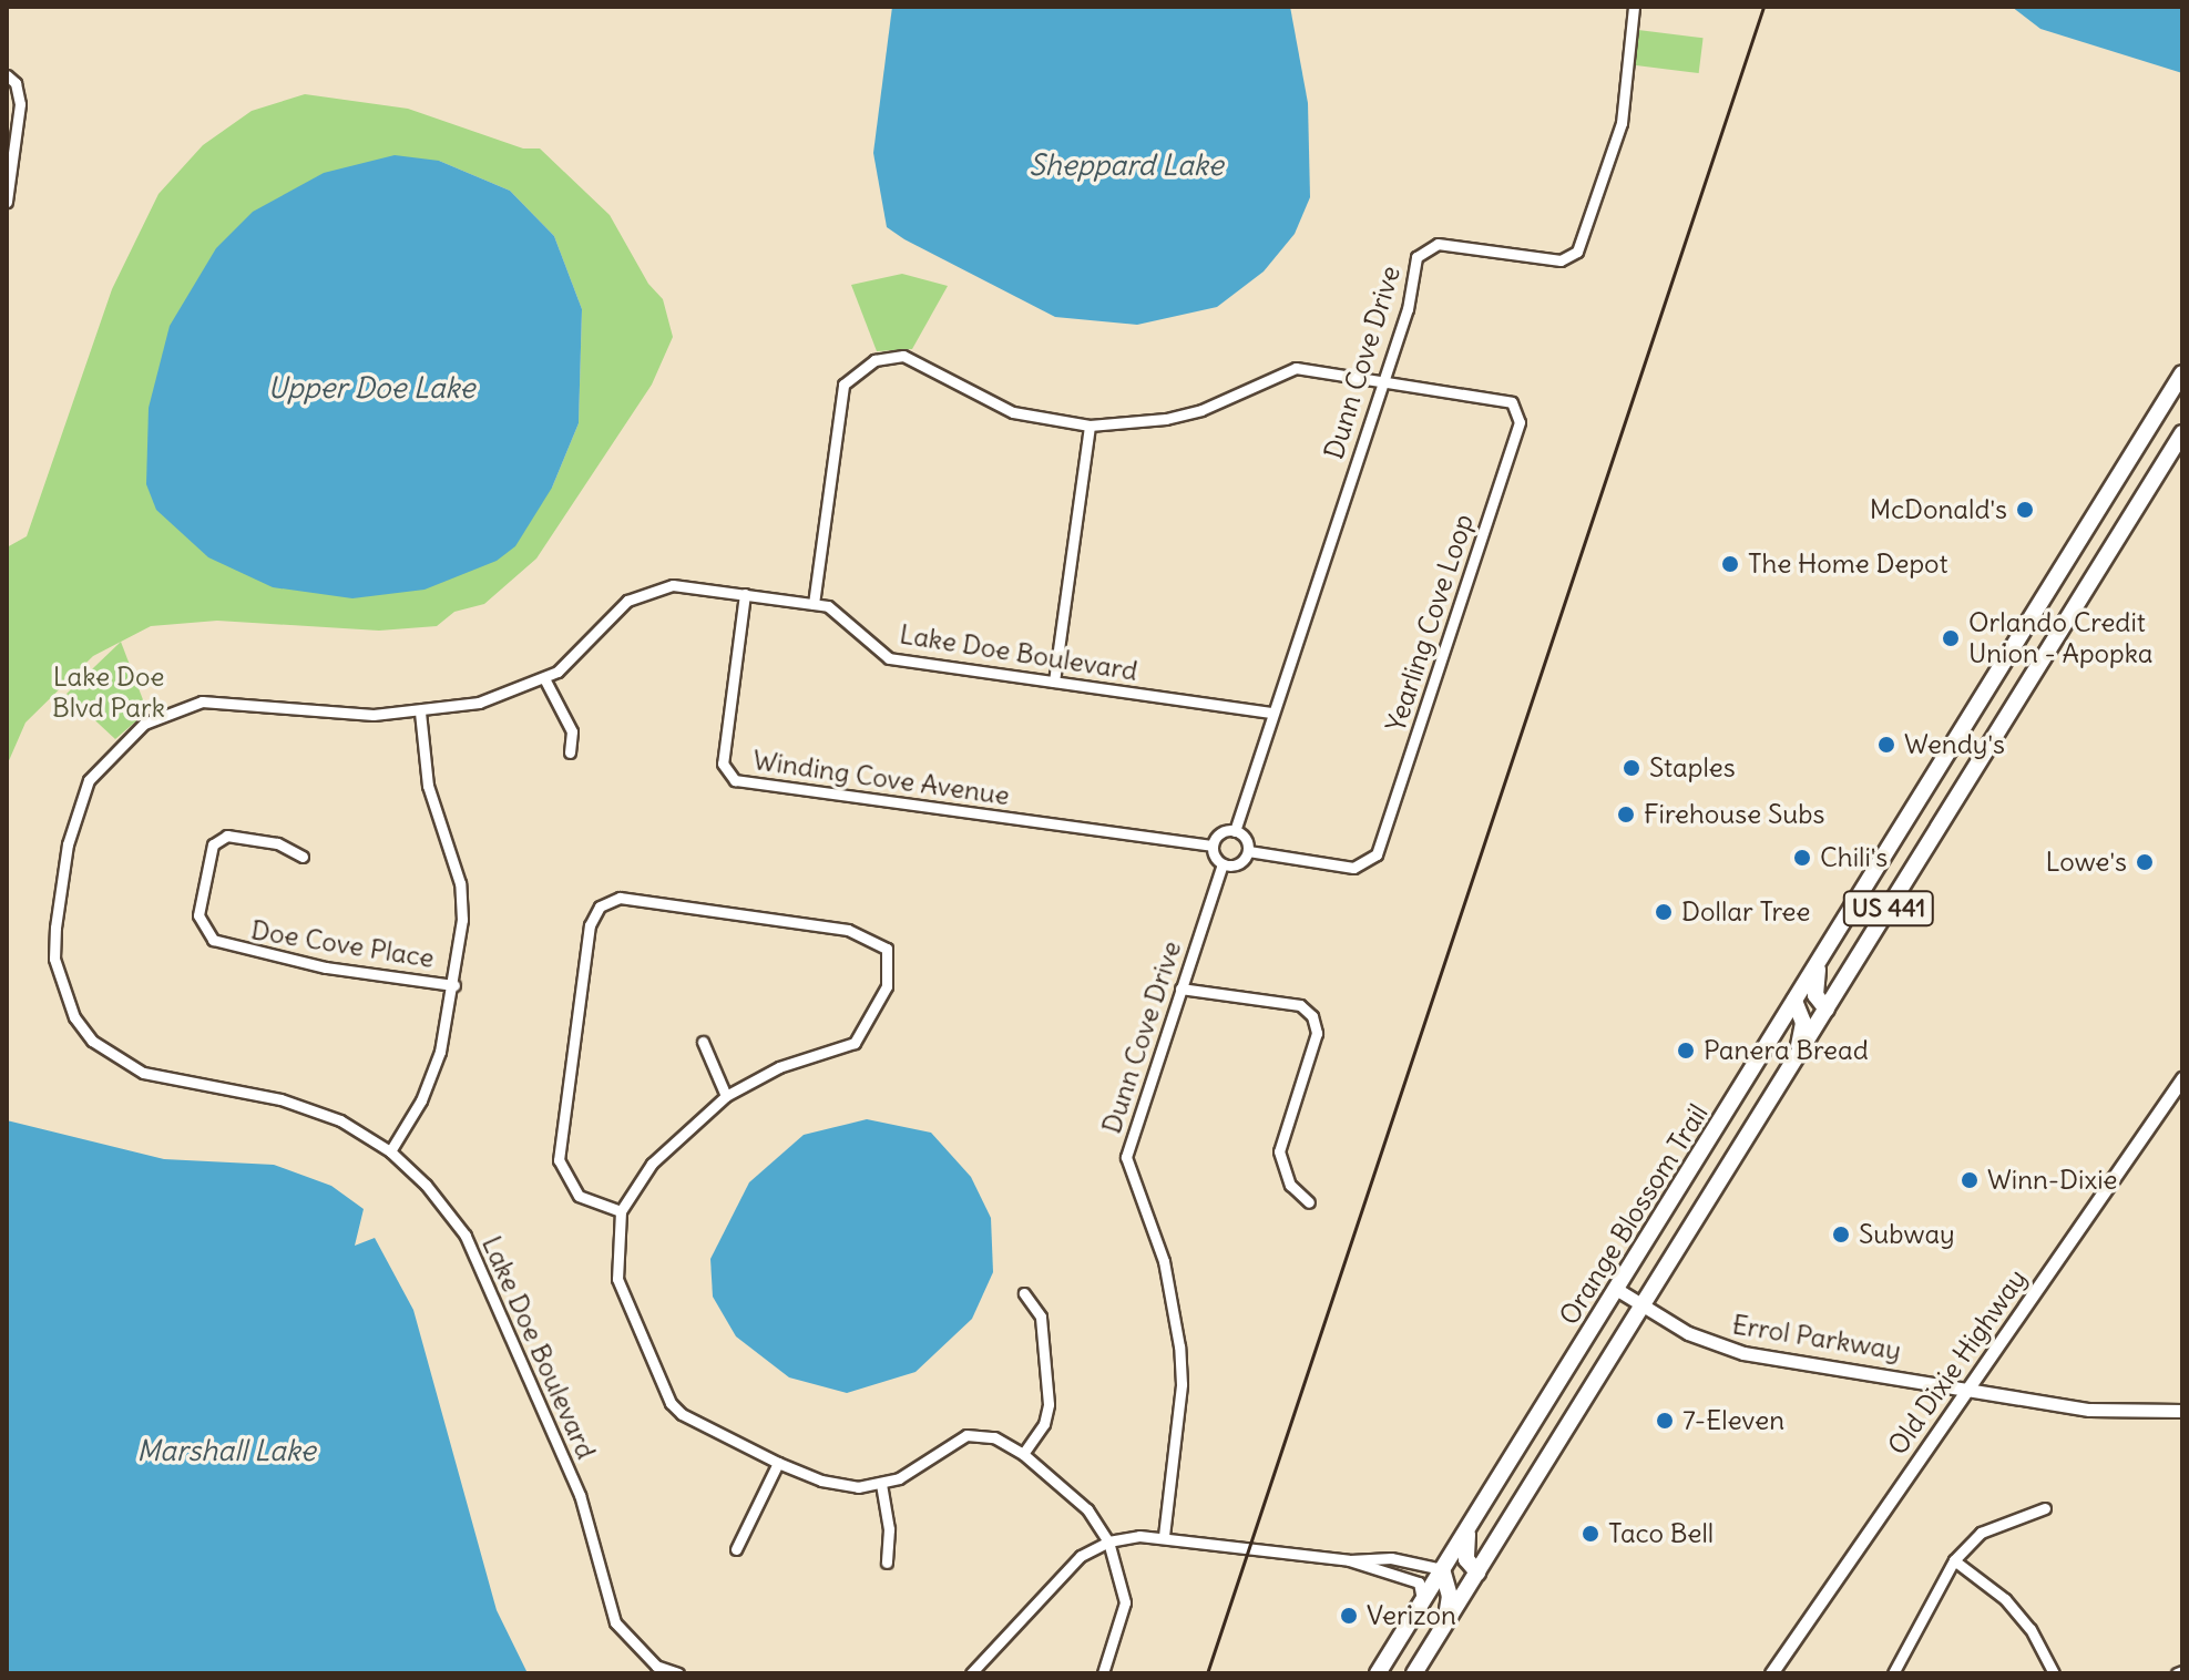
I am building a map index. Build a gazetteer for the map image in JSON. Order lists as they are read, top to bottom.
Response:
{
  "streets": {
    "main road": ["US 441", "Orange Blossom Trail"],
    "street": [
      "Dunn Cove Drive",
      "Yearling Cove Loop",
      "Lake Doe Boulevard",
      "Winding Cove Avenue",
      "Doe Cove Place",
      "Errol Parkway",
      "Old Dixie Highway"
    ]
  },
  "crossings": [
    ["Dunn Cove Drive", "Yearling Cove Loop"],
    ["Dunn Cove Drive", "Lake Doe Boulevard"],
    ["Dunn Cove Drive", "Winding Cove Avenue"],
    ["Yearling Cove Loop", "Winding Cove Avenue"],
    ["Lake Doe Boulevard", "Winding Cove Avenue"],
    ["Orange Blossom Trail", "Errol Parkway"],
    ["Errol Parkway", "Old Dixie Highway"]
  ],
  "water": ["Sheppard Lake", "Upper Doe Lake", "Marshall Lake"],
  "parks": ["Lake Doe Blvd Park"],
  "places": [
    "McDonald's",
    "The Home Depot",
    "Orlando Credit Union - Apopka",
    "Wendy's",
    "Staples",
    "Firehouse Subs",
    "Chili's",
    "Lowe's",
    "Dollar Tree",
    "Panera Bread",
    "Winn-Dixie",
    "Subway",
    "7-Eleven",
    "Taco Bell",
    "Verizon"
  ]
}
